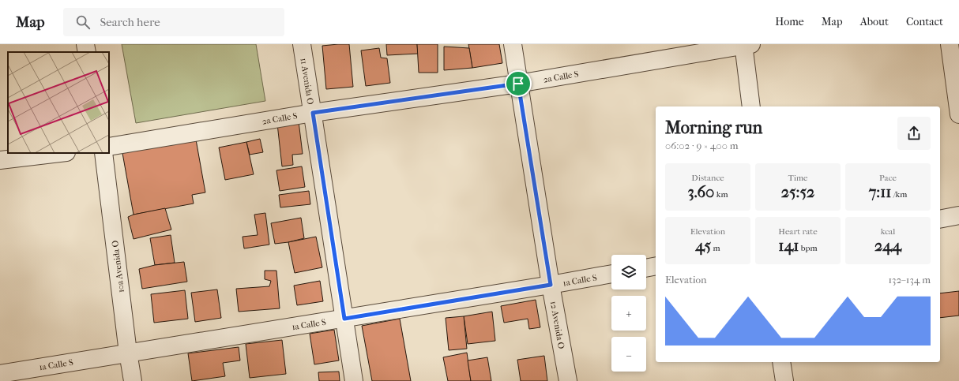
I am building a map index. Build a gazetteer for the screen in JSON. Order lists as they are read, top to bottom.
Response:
{
  "streets": {
    "street": [
      "2a Calle S",
      "11 Avenida O",
      "10a Avenida O",
      "1a Calle S",
      "12 Avenida O"
    ]
  },
  "crossings": [
    ["2a Calle S", "11 Avenida O"],
    ["2a Calle S", "12 Avenida O"],
    ["11 Avenida O", "1a Calle S"],
    ["10a Avenida O", "1a Calle S"],
    ["1a Calle S", "12 Avenida O"]
  ],
  "page": {
    "header": "Map",
    "search": "Search here",
    "nav": [
      "Home",
      "Map",
      "About",
      "Contact"
    ],
    "heading": ["Morning run", "06:02 · 9 × 400 m"],
    "stats": [
      ["Distance", "3.60 km"],
      ["Time", "25:52"],
      ["Pace", "7:11 /km"],
      ["Elevation", "45 m"],
      ["Heart rate", "141 bpm"],
      ["kcal", "244"]
    ],
    "map_buttons": ["+", "−"],
    "chart": ["Elevation", "132–134 m"]
  }
}
